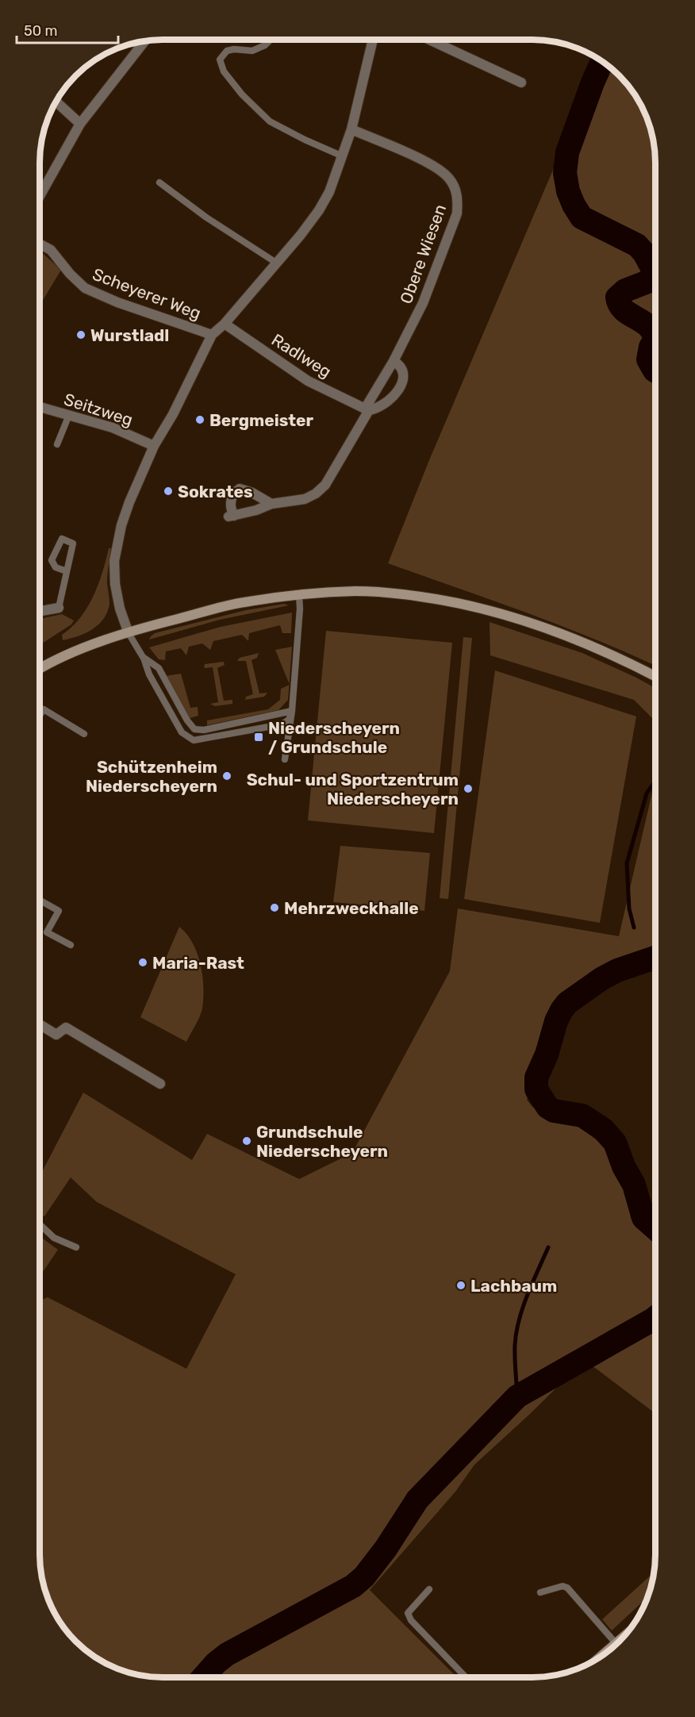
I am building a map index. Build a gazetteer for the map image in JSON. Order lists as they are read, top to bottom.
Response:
{
  "streets": {
    "street": [
      "Obere Wiesen",
      "Scheyerer Weg",
      "Radlweg",
      "Seitzweg"
    ]
  },
  "crossings": [
    ["Obere Wiesen", "Radlweg"]
  ],
  "places": {
    "other": [
      "Wurstladl",
      "Bergmeister",
      "Sokrates",
      "Schützenheim Niederscheyern",
      "Schul- und Sportzentrum Niederscheyern",
      "Mehrzweckhalle",
      "Maria-Rast",
      "Grundschule Niederscheyern",
      "Lachbaum"
    ],
    "transit": ["Niederscheyern / Grundschule"]
  },
  "scale_bar": "50 m"
}
